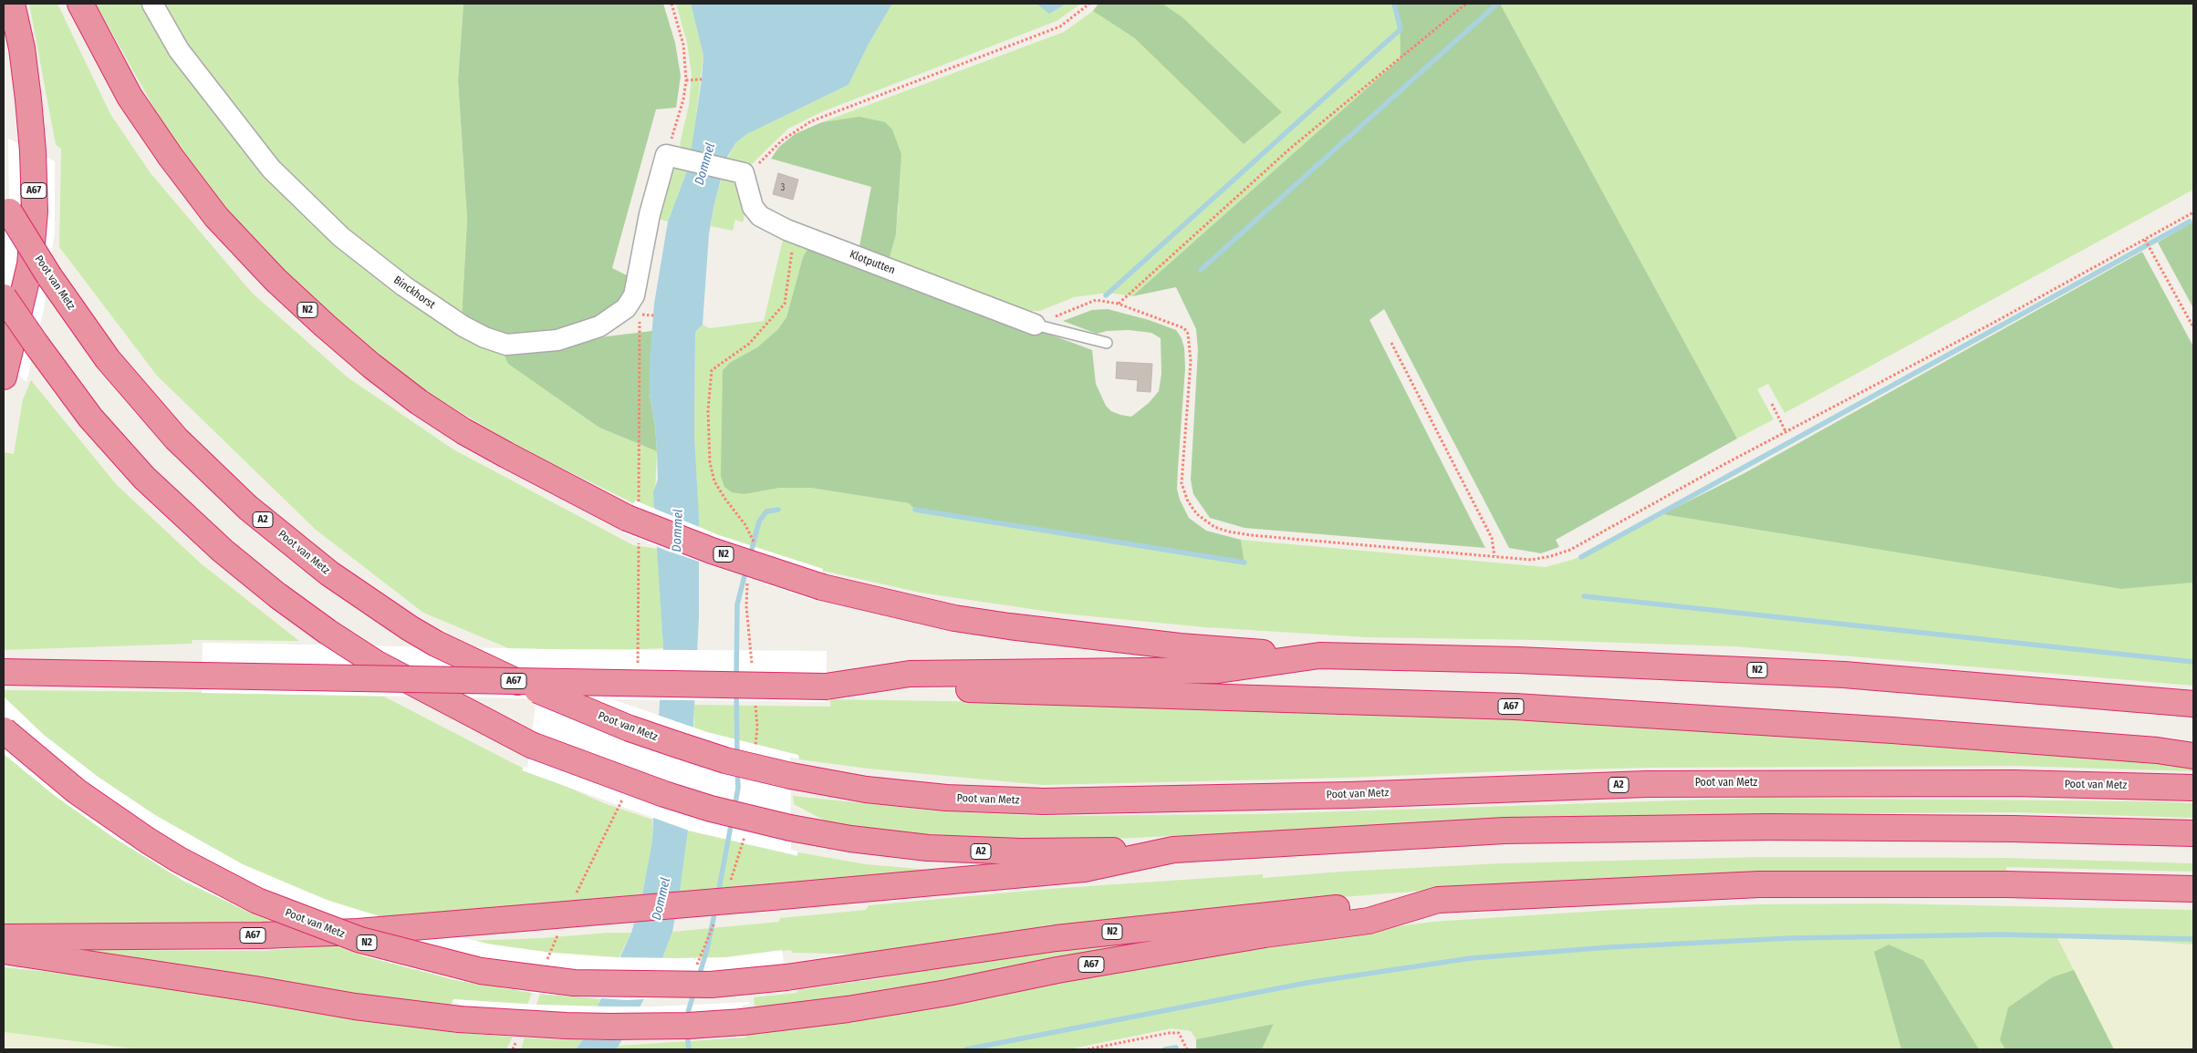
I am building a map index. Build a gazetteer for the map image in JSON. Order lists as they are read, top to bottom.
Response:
{
  "streets": {
    "highway": [
      "A67",
      "Poot van Metz",
      "N2",
      "A2"
    ],
    "street": ["Klotputten", "Binckhorst"]
  },
  "crossings": [
    ["A67", "Poot van Metz"],
    ["A67", "N2"],
    ["A67", "A2"],
    ["Poot van Metz", "N2"]
  ],
  "water": ["Dommel"],
  "house_numbers": ["3"]
}
